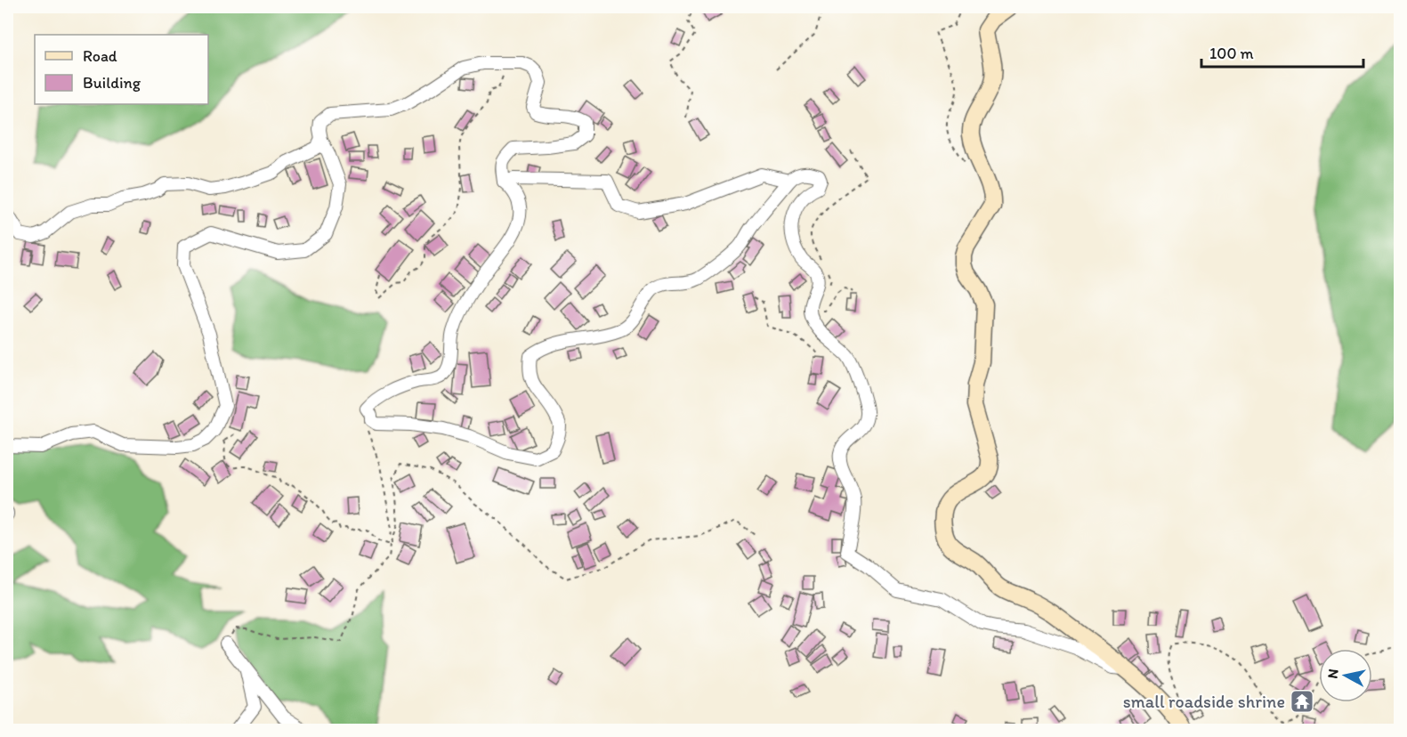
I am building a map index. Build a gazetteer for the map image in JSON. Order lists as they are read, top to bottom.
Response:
{
  "places": {
    "temple": ["small roadside shrine"]
  },
  "legend": ["Road", "Building"],
  "scale_bar": "100 m",
  "north": "left"
}
